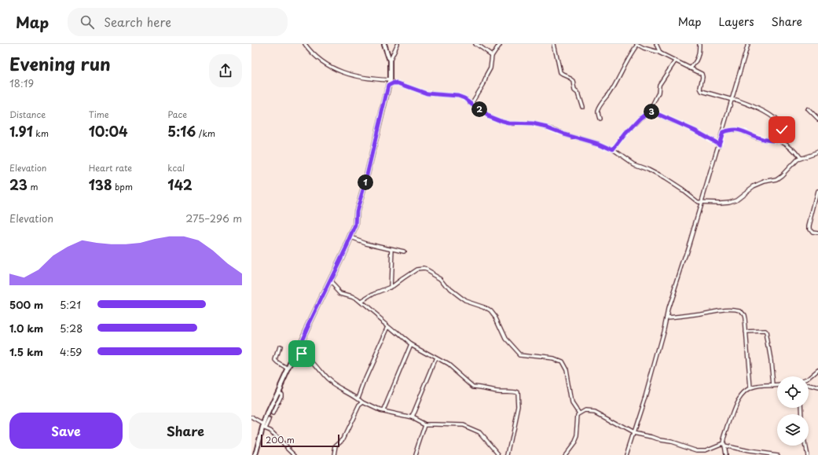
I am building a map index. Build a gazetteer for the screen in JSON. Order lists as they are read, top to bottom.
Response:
{
  "scale_bar": "200 m",
  "page": {
    "header": "Map",
    "search": "Search here",
    "nav": ["Map", "Layers", "Share"],
    "heading": ["Evening run", "18:19"],
    "stats": [
      ["Distance", "1.91 km"],
      ["Time", "10:04"],
      ["Pace", "5:16 /km"],
      ["Elevation", "23 m"],
      ["Heart rate", "138 bpm"],
      ["kcal", "142"]
    ],
    "pins": ["2", "3", "1"],
    "chart": ["Elevation", "275–296 m"],
    "list": [
      {
        "name": "500 m",
        "note": "5:21"
      },
      {
        "name": "1.0 km",
        "note": "5:28"
      },
      {
        "name": "1.5 km",
        "note": "4:59"
      }
    ],
    "buttons": ["Save", "Share"],
    "scale": "200 m"
  }
}
